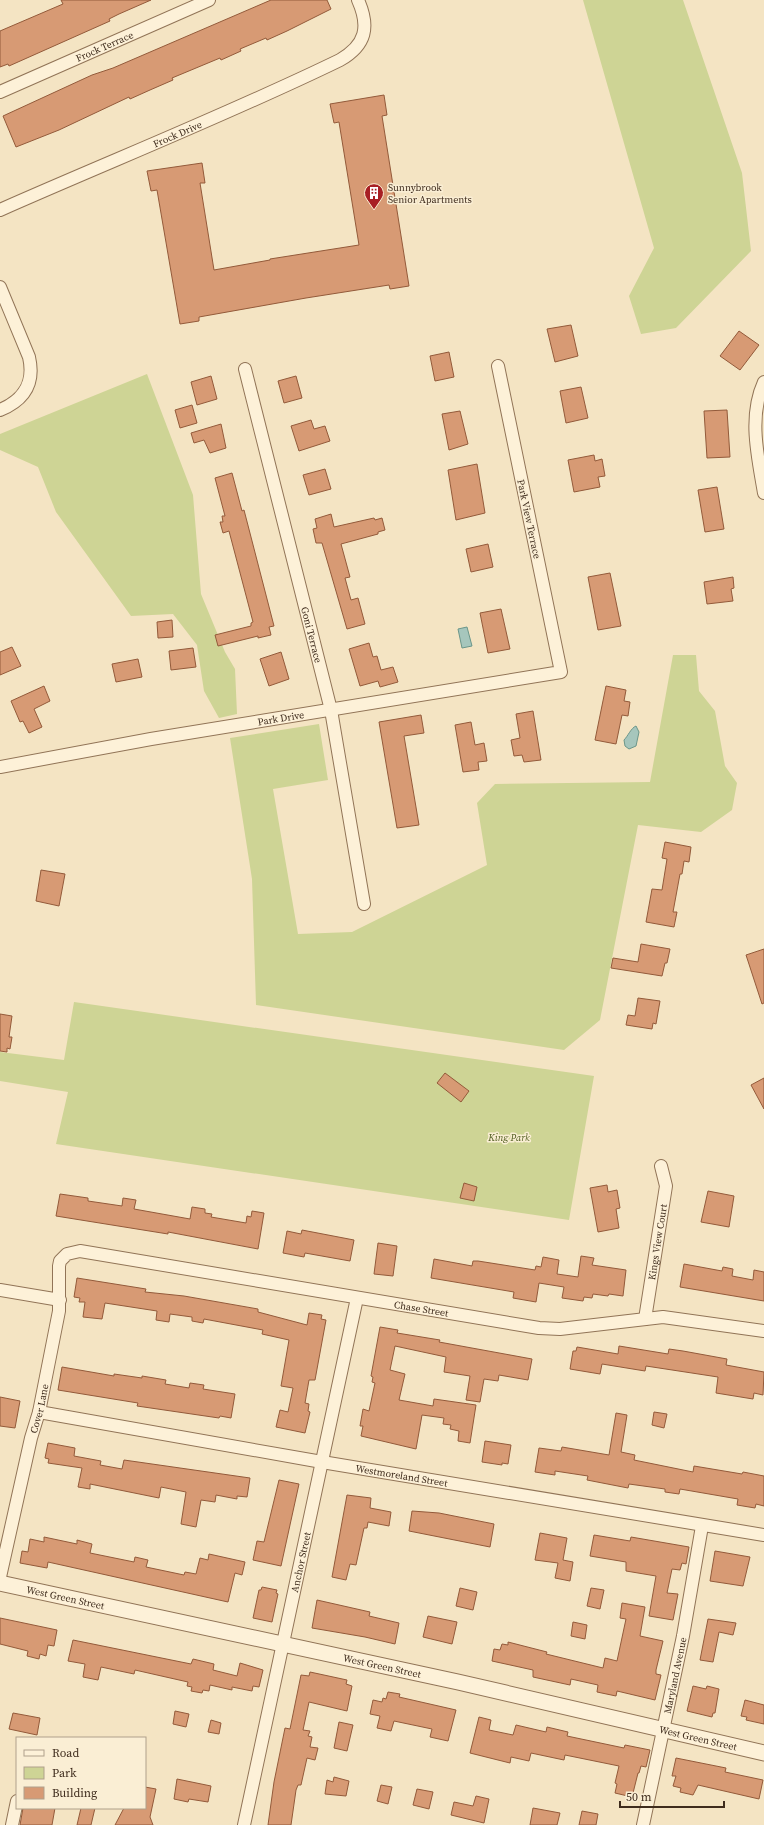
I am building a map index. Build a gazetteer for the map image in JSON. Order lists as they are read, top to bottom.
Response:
{
  "streets": {
    "street": [
      "Frock Terrace",
      "Frock Drive",
      "Park View Terrace",
      "Goni Terrace",
      "Park Drive",
      "Kings View Court",
      "Chase Street",
      "Cover Lane",
      "Westmoreland Street",
      "Anchor Street",
      "West Green Street",
      "Maryland Avenue"
    ]
  },
  "crossings": [
    ["Park View Terrace", "Park Drive"],
    ["Goni Terrace", "Park Drive"],
    ["Kings View Court", "Chase Street"],
    ["Chase Street", "Cover Lane"],
    ["Chase Street", "Anchor Street"],
    ["Cover Lane", "Westmoreland Street"],
    ["Westmoreland Street", "Anchor Street"],
    ["Westmoreland Street", "Maryland Avenue"],
    ["Anchor Street", "West Green Street"],
    ["West Green Street", "Maryland Avenue"]
  ],
  "parks": ["King Park"],
  "places": {
    "building": ["Sunnybrook Senior Apartments"]
  },
  "legend": ["Road", "Park", "Building"],
  "scale_bar": "50 m"
}
